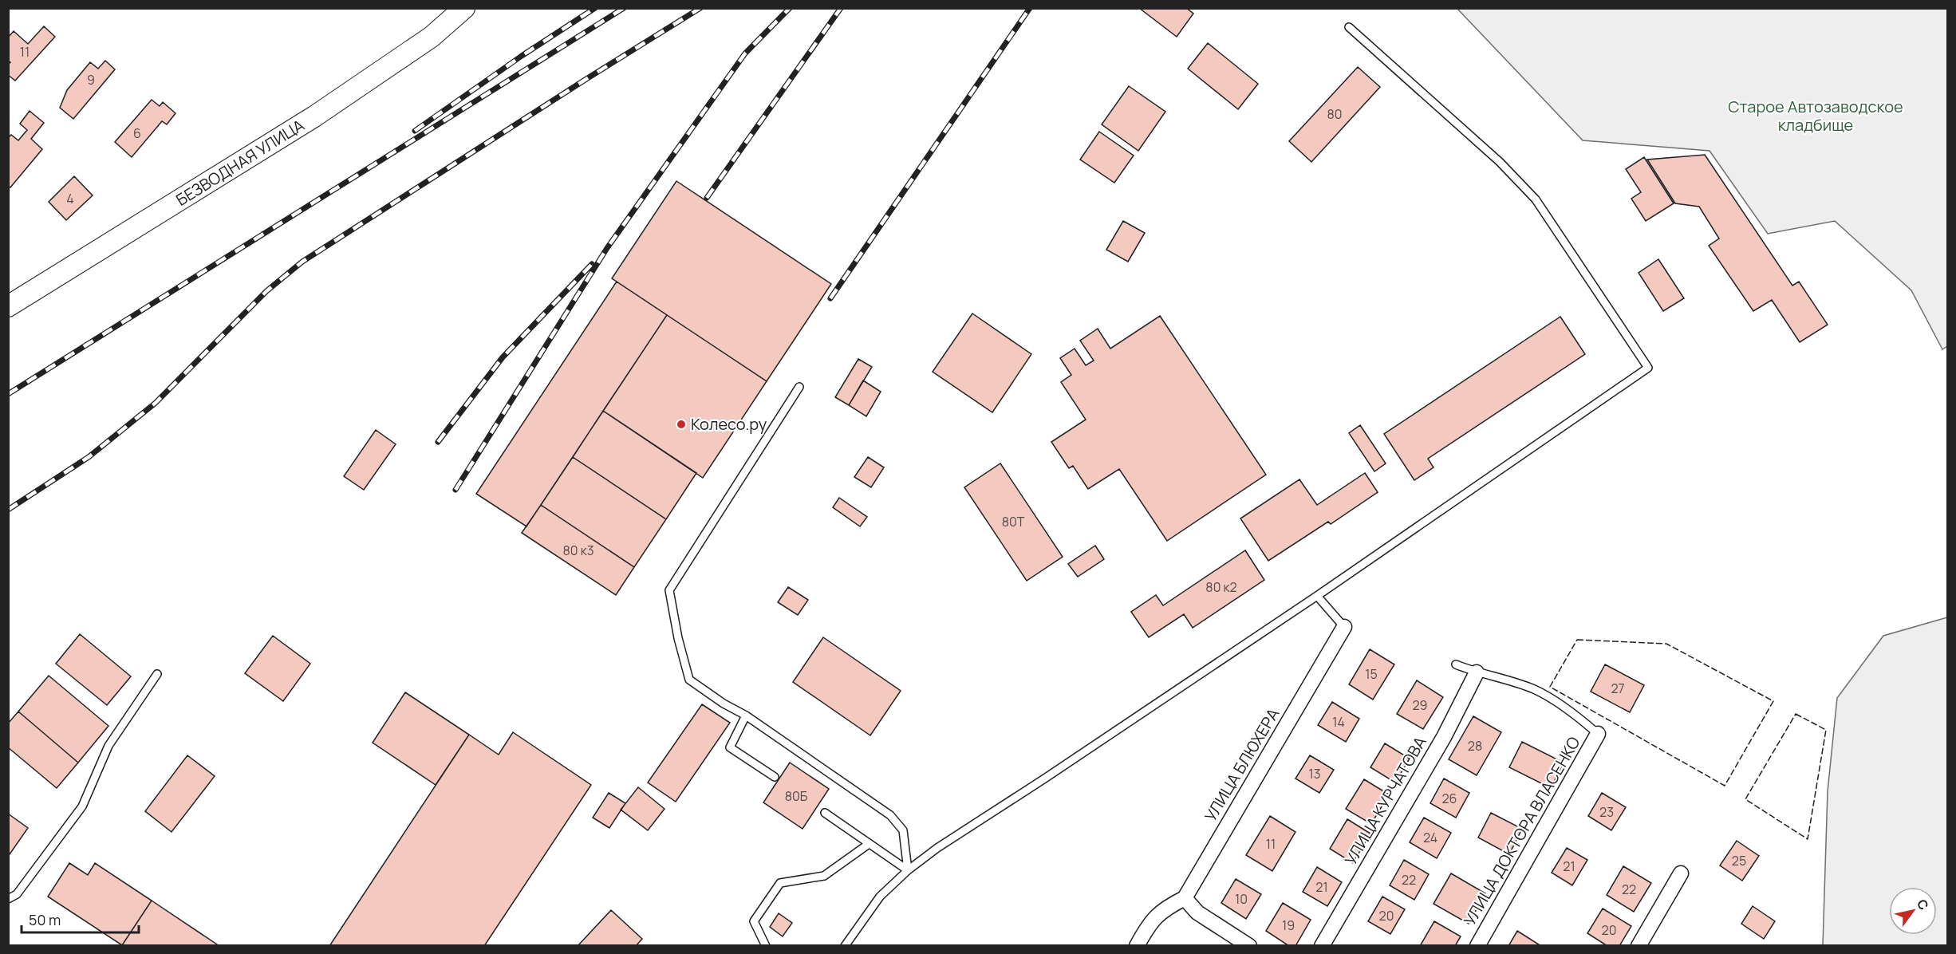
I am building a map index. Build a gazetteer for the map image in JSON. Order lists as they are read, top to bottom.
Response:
{
  "streets": {
    "main road": ["БЕЗВОДНАЯ УЛИЦА"],
    "street": ["УЛИЦА БЛЮХЕРА", "УЛИЦА КУРЧАТОВА", "УЛИЦА ДОКТОРА ВЛАСЕНКО"]
  },
  "parks": ["Старое Автозаводское кладбище"],
  "places": ["Колесо.ру"],
  "house_numbers": [
    "11",
    "9",
    "80",
    "6",
    "4",
    "80Т",
    "80 к3",
    "80 к2",
    "15",
    "27",
    "29",
    "14",
    "28",
    "13",
    "80Б",
    "26",
    "23",
    "24",
    "11",
    "25",
    "21",
    "22",
    "21",
    "22",
    "10",
    "20",
    "19",
    "20"
  ],
  "scale_bar": "50 m",
  "north": "top right"
}
